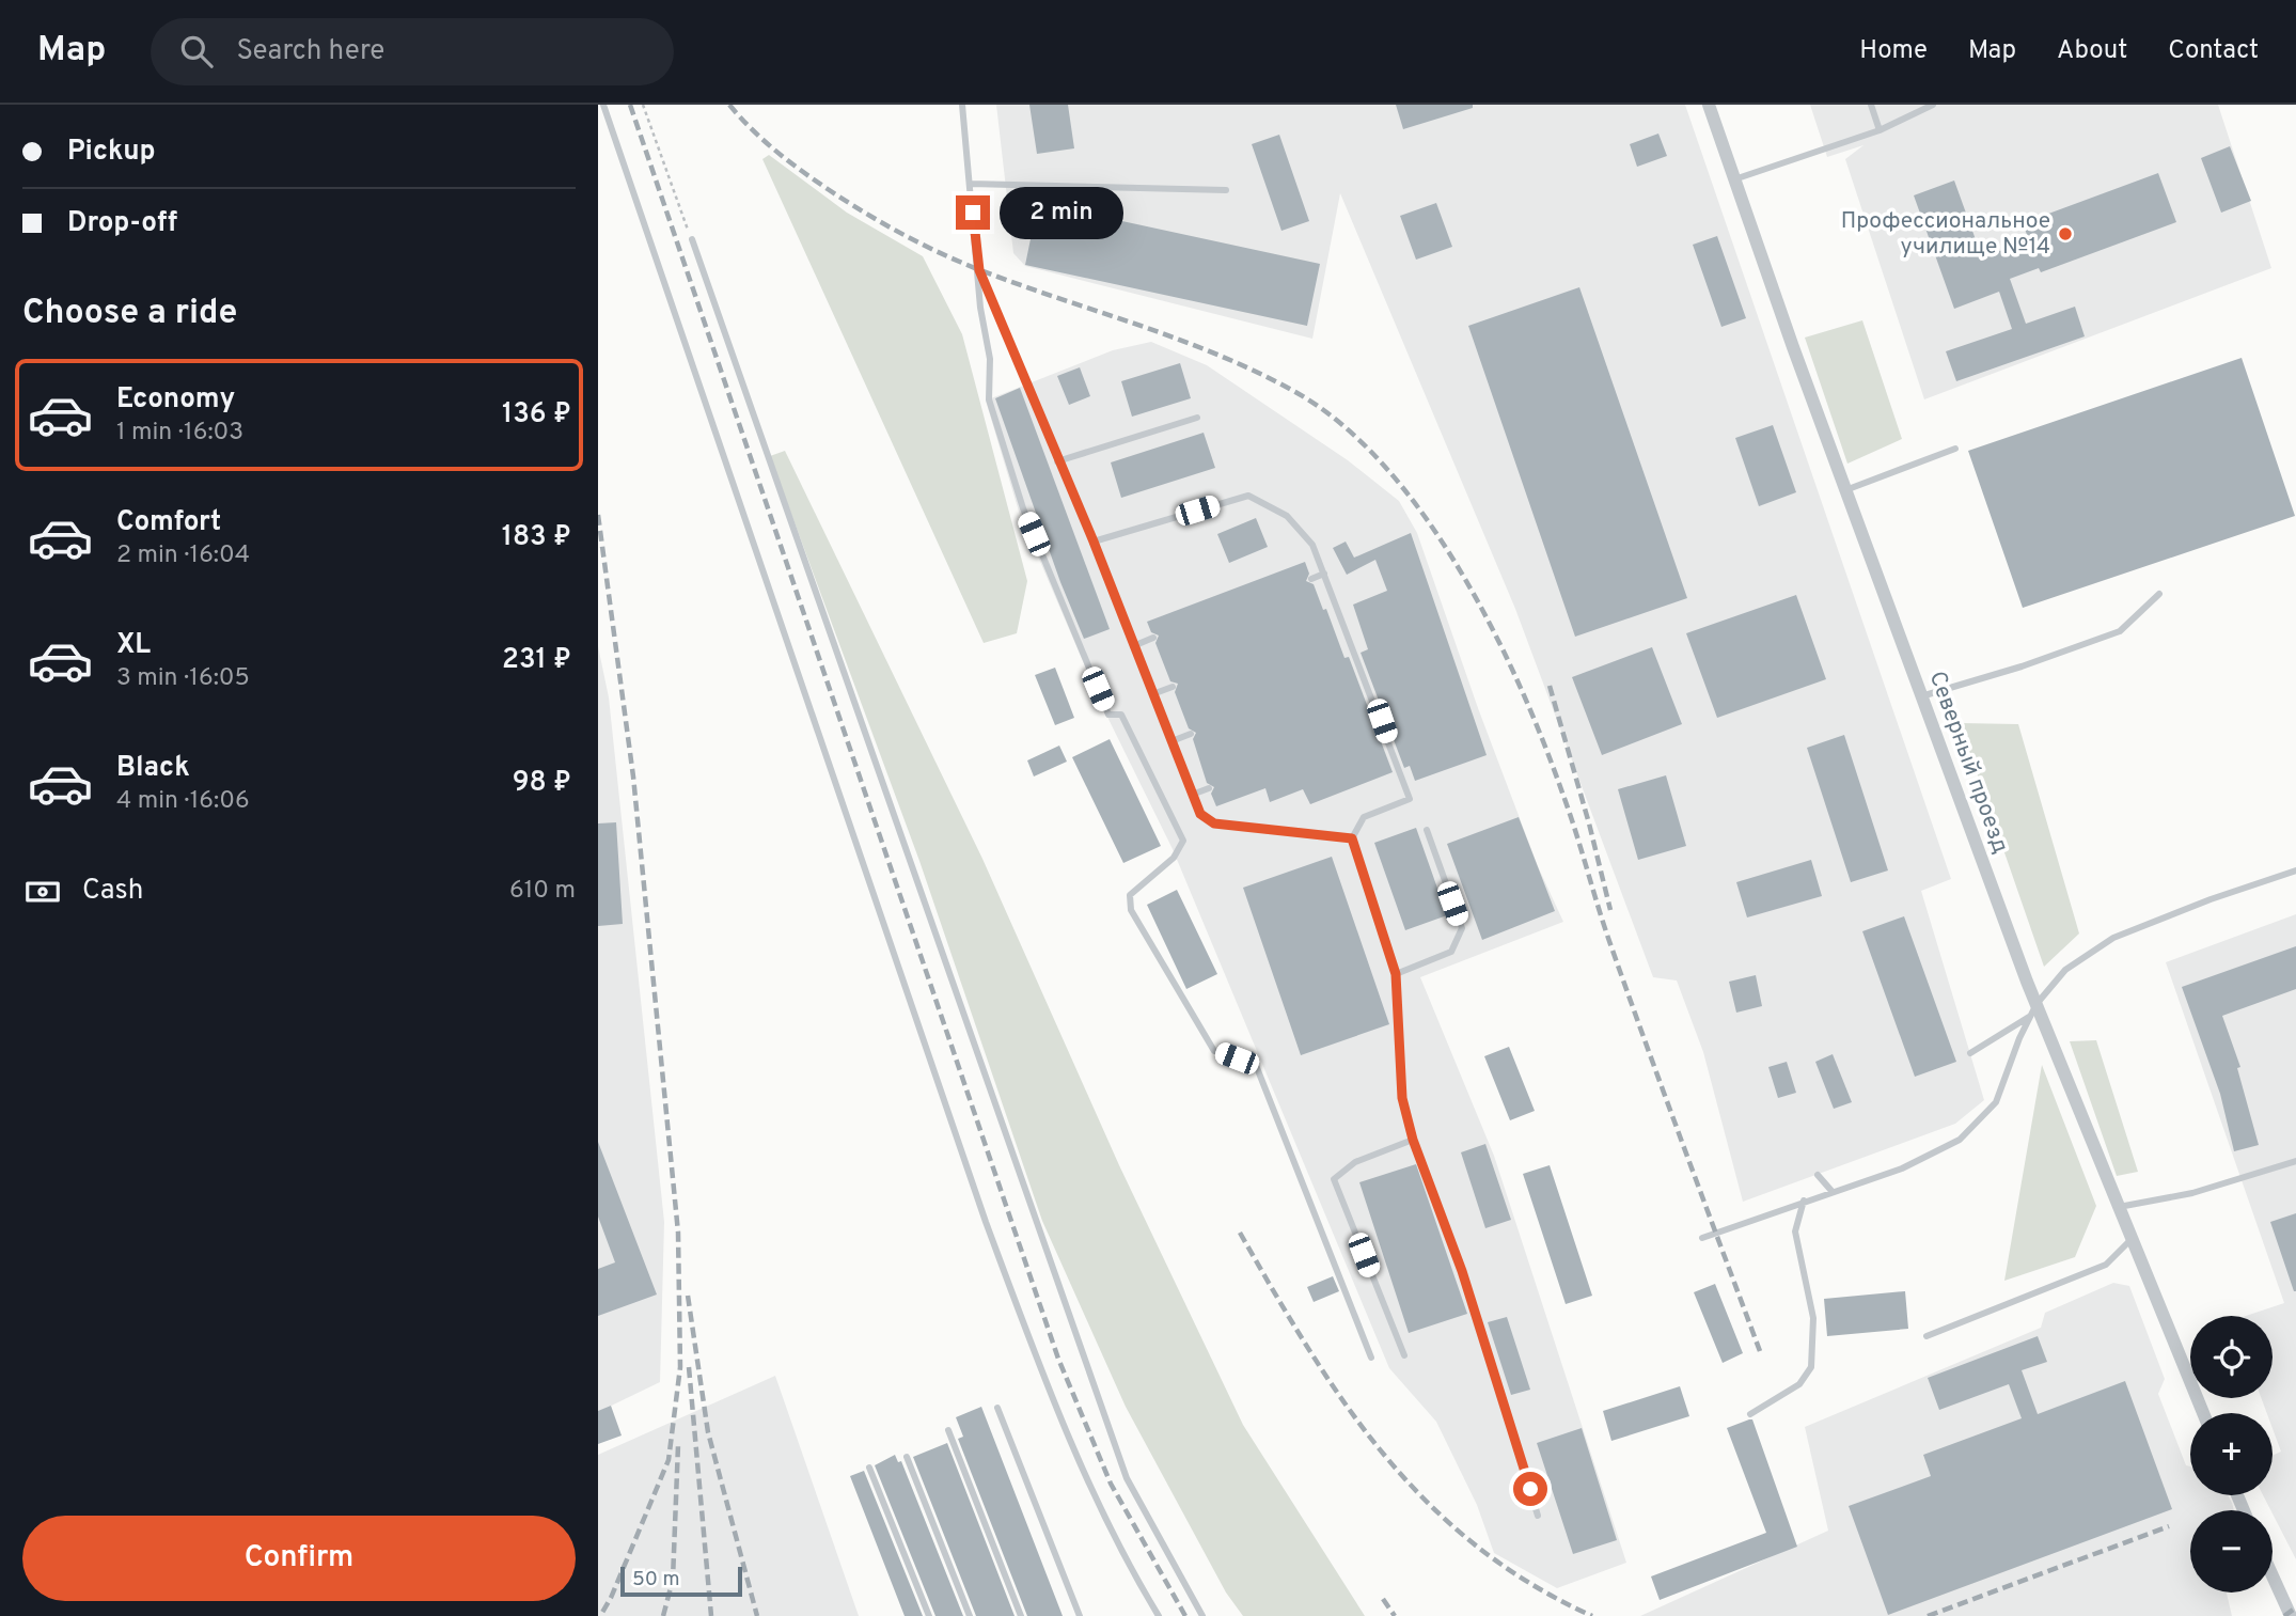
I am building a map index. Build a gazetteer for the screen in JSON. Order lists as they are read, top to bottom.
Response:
{
  "streets": {
    "street": ["Северный проезд"]
  },
  "places": ["Профессиональное училище №14"],
  "scale_bar": "50 m",
  "page": {
    "header": "Map",
    "search": "Search here",
    "nav": [
      "Home",
      "Map",
      "About",
      "Contact"
    ],
    "banner": ["Pickup", "Drop-off"],
    "bubble": "2 min",
    "heading": "Choose a ride",
    "list": [
      {
        "name": "Economy",
        "note": "1 min · 16:03",
        "value": "136 ₽"
      },
      {
        "name": "Comfort",
        "note": "2 min · 16:04",
        "value": "183 ₽"
      },
      {
        "name": "XL",
        "note": "3 min · 16:05",
        "value": "231 ₽"
      },
      {
        "name": "Black",
        "note": "4 min · 16:06",
        "value": "98 ₽"
      }
    ],
    "pay": ["Cash", "610 m"],
    "map_buttons": ["+", "−"],
    "buttons": "Confirm",
    "scale": "50 m"
  }
}
